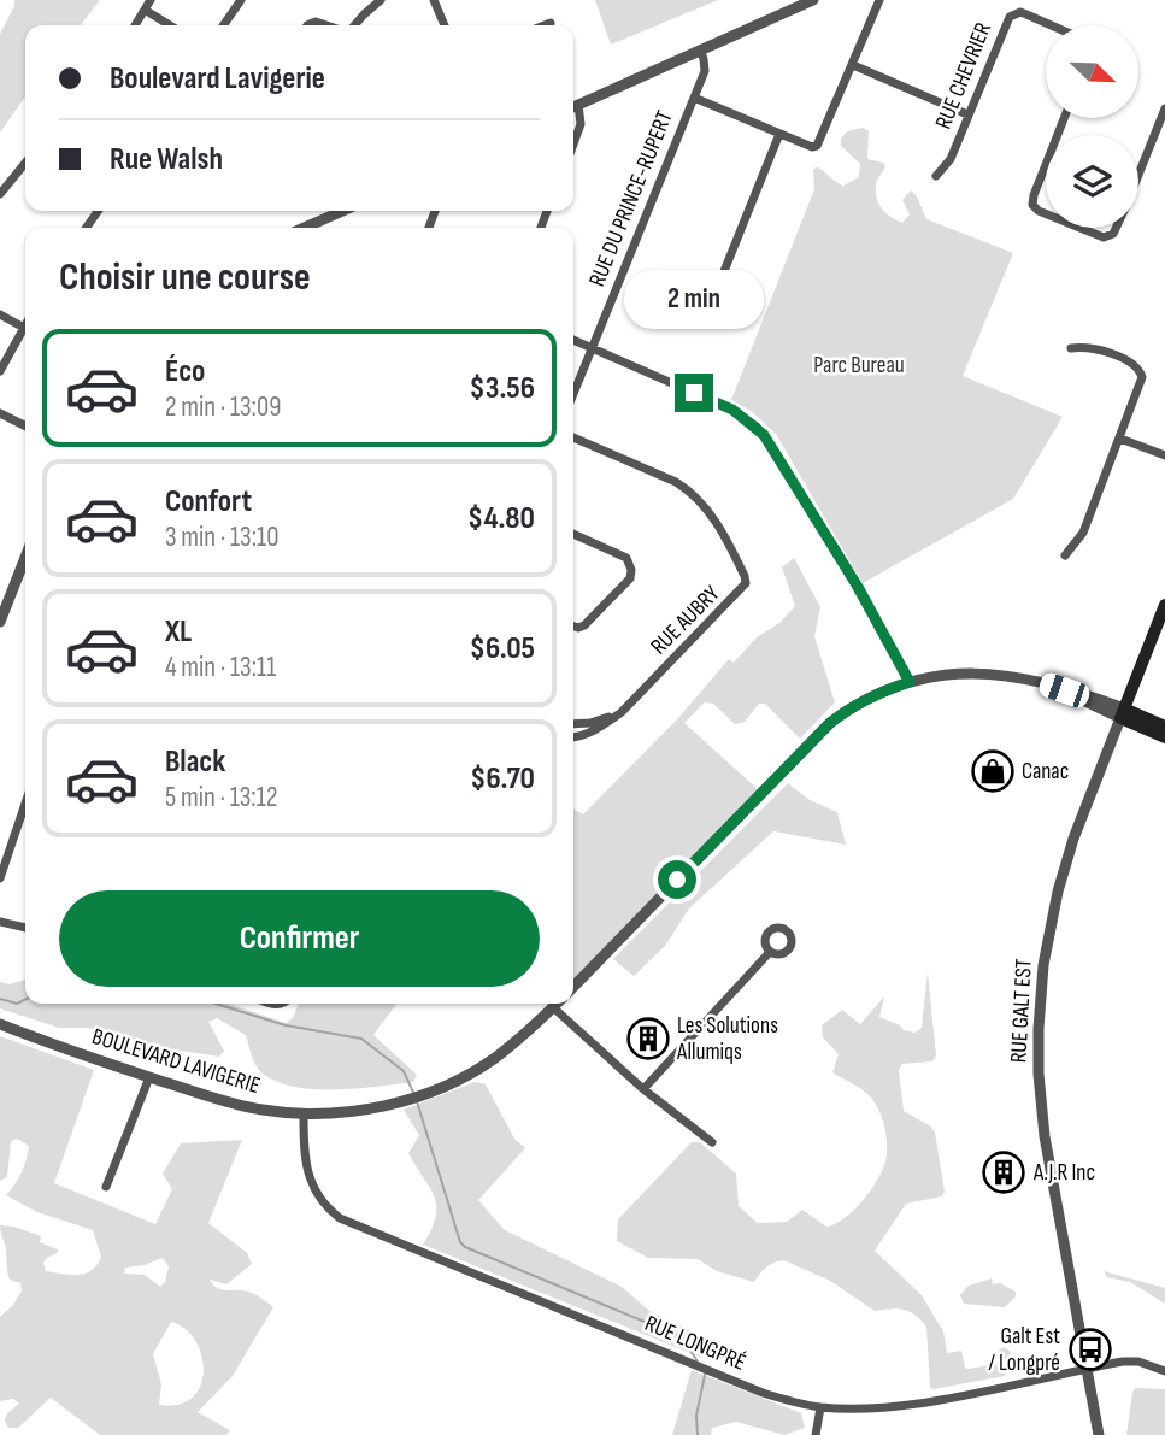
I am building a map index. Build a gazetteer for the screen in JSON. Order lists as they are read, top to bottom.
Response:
{
  "streets": {
    "main road": ["RUE GALT EST"],
    "street": [
      "RUE CHEVRIER",
      "RUE DU PRINCE-RUPERT",
      "RUE AUBRY",
      "BOULEVARD LAVIGERIE",
      "RUE LONGPRÉ"
    ]
  },
  "crossings": [
    ["RUE GALT EST", "RUE LONGPRÉ"],
    ["BOULEVARD LAVIGERIE", "RUE LONGPRÉ"]
  ],
  "parks": ["Parc Bureau"],
  "places": {
    "shop": ["Canac"],
    "building": ["Les Solutions Allumiqs", "A.J.R Inc"],
    "bus stop": ["Galt Est / Longpré"]
  },
  "north": "bottom right",
  "page": {
    "banner": ["Boulevard Lavigerie", "Rue Walsh"],
    "heading": "Choisir une course",
    "bubble": "2 min",
    "list": [
      {
        "name": "Éco",
        "note": "2 min · 13:09",
        "value": "$3.56"
      },
      {
        "name": "Confort",
        "note": "3 min · 13:10",
        "value": "$4.80"
      },
      {
        "name": "XL",
        "note": "4 min · 13:11",
        "value": "$6.05"
      },
      {
        "name": "Black",
        "note": "5 min · 13:12",
        "value": "$6.70"
      }
    ],
    "buttons": "Confirmer"
  }
}
